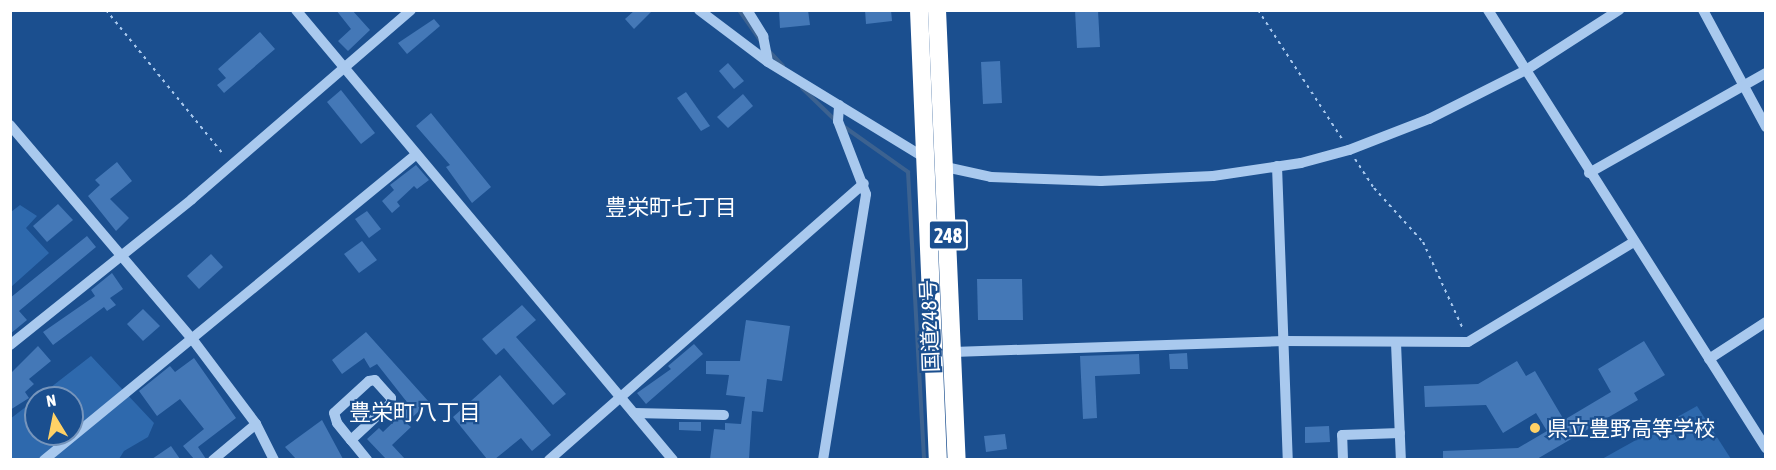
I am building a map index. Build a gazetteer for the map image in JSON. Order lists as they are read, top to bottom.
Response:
{
  "streets": {
    "highway": ["248", "国道248号"]
  },
  "districts": ["豊栄町七丁目", "豊栄町八丁目"],
  "places": ["県立豊野高等学校"],
  "north": "top"
}
